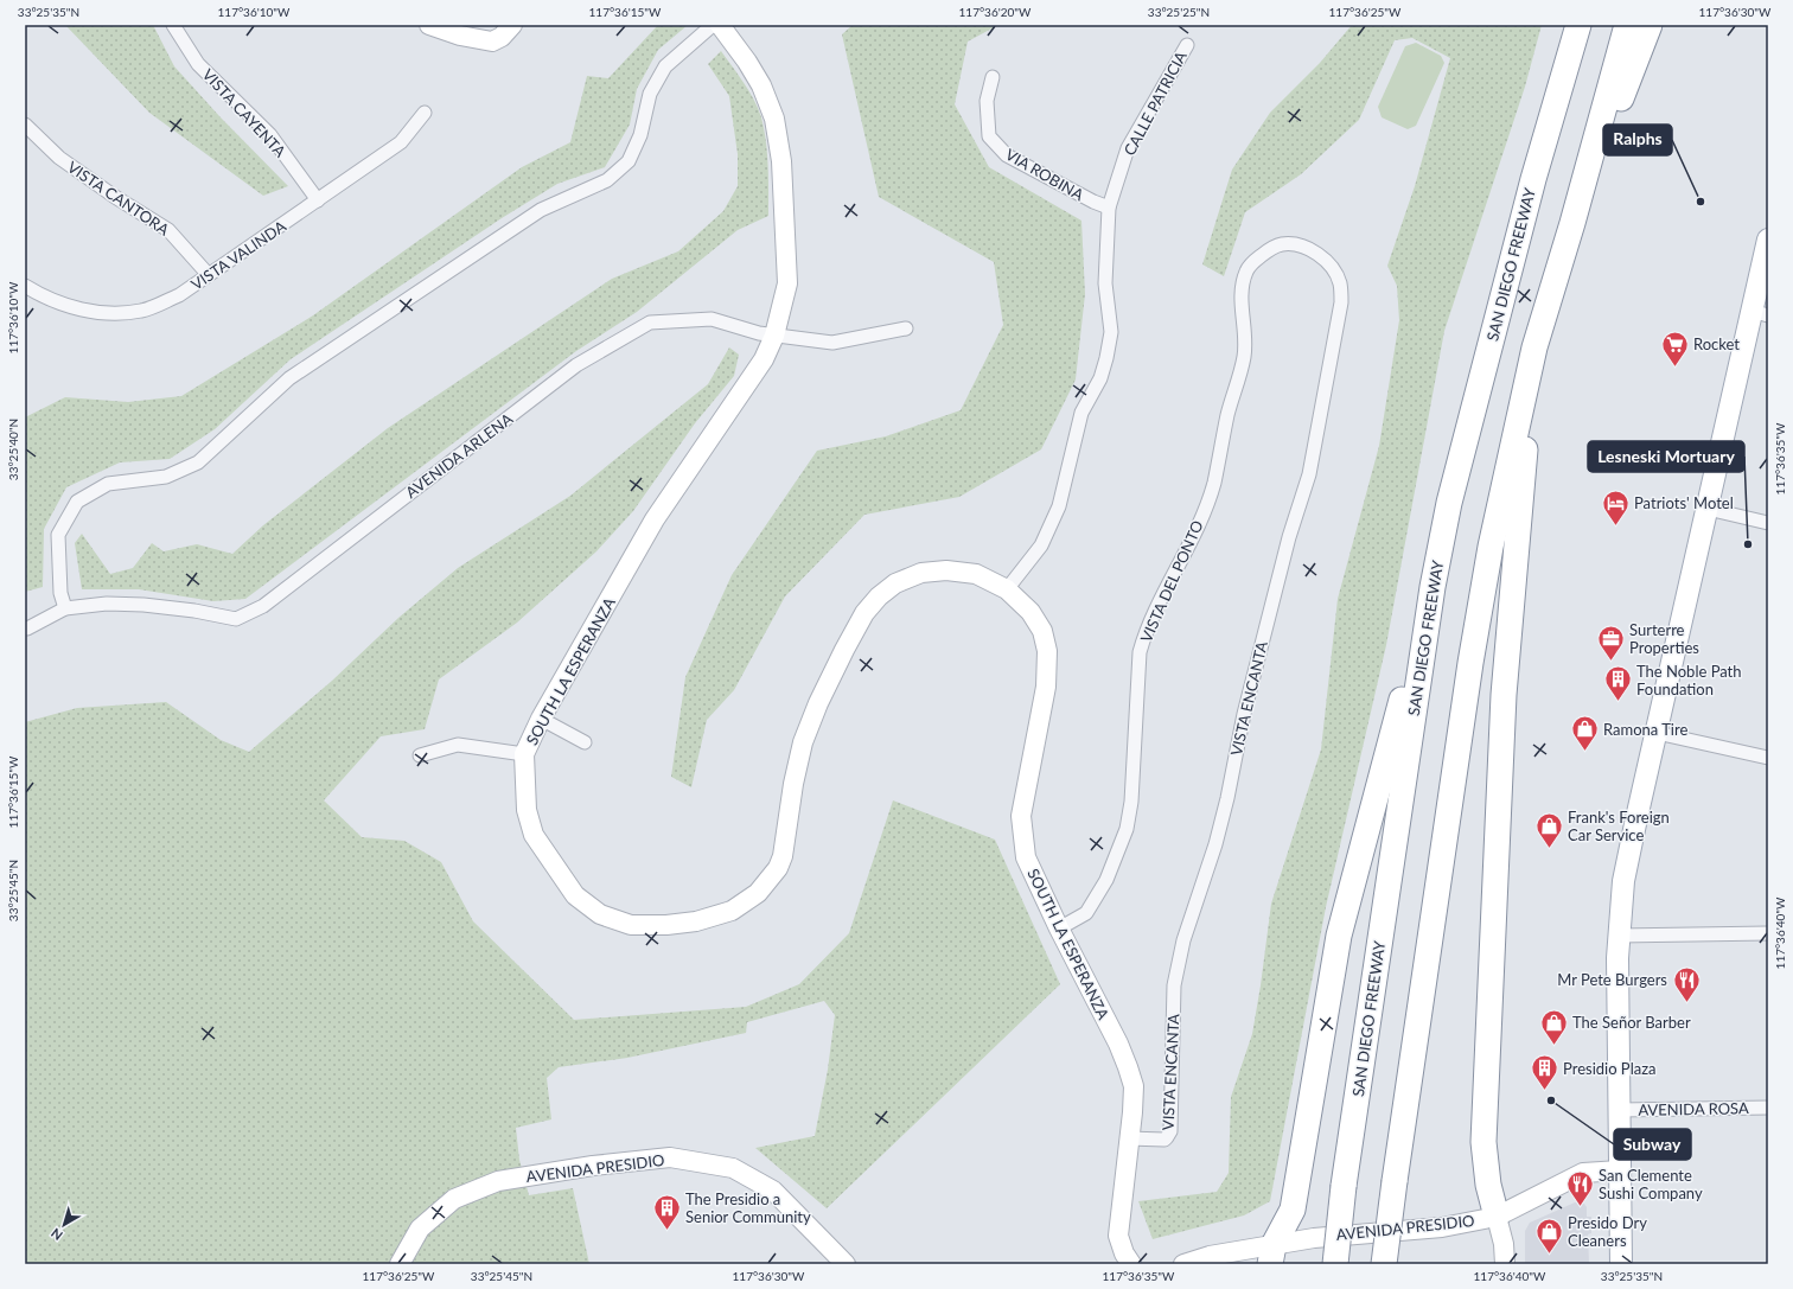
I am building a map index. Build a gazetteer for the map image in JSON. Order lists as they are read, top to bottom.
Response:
{
  "streets": {
    "highway": ["SAN DIEGO FREEWAY"],
    "street": [
      "CALLE PATRICIA",
      "VISTA CAYENTA",
      "VIA ROBINA",
      "VISTA CANTORA",
      "VISTA VALINDA",
      "AVENIDA ARLENA",
      "VISTA DEL PONTO",
      "SOUTH LA ESPERANZA",
      "VISTA ENCANTA",
      "AVENIDA ROSA",
      "AVENIDA PRESIDIO"
    ]
  },
  "crossings": [
    ["CALLE PATRICIA", "VIA ROBINA"],
    ["CALLE PATRICIA", "SOUTH LA ESPERANZA"],
    ["VISTA CAYENTA", "VISTA VALINDA"],
    ["VISTA CANTORA", "VISTA VALINDA"],
    ["AVENIDA ARLENA", "SOUTH LA ESPERANZA"],
    ["VISTA DEL PONTO", "SOUTH LA ESPERANZA"],
    ["VISTA DEL PONTO", "VISTA ENCANTA"],
    ["SOUTH LA ESPERANZA", "VISTA ENCANTA"]
  ],
  "places": {
    "other": ["Ralphs", "Lesneski Mortuary", "Subway"],
    "supermarket": ["Rocket"],
    "hotel": ["Patriots' Motel"],
    "office": ["Surterre Properties"],
    "building": ["The Noble Path Foundation", "Presidio Plaza", "The Presidio a Senior Community"],
    "shop": [
      "Ramona Tire",
      "Frank's Foreign Car Service",
      "The Señor Barber",
      "Presido Dry Cleaners"
    ],
    "restaurant": ["Mr Pete Burgers", "San Clemente Sushi Company"]
  },
  "north": "bottom left",
  "coordinates": [
    "33°25'35\"N",
    "117°36'10\"W",
    "117°36'15\"W",
    "117°36'20\"W",
    "33°25'25\"N",
    "117°36'25\"W",
    "117°36'30\"W",
    "33°25'40\"N",
    "117°36'35\"W",
    "33°25'45\"N",
    "117°36'40\"W"
  ]
}
